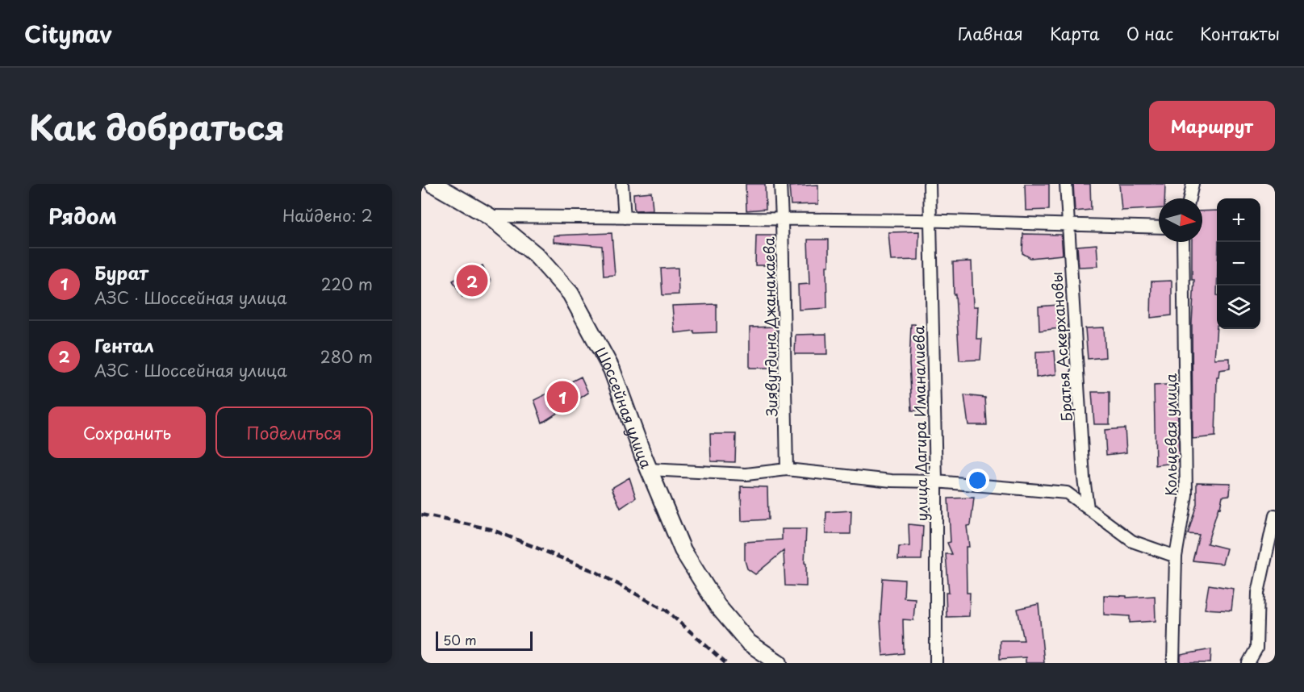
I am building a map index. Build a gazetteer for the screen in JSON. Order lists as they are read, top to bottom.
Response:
{
  "streets": {
    "main road": ["Шоссейная улица"],
    "street": [
      "Зиявутдина Джанакаева",
      "Братья Аскерхановы",
      "улица Дагира Иманалиева",
      "Кольцевая улица"
    ]
  },
  "scale_bar": "50 m",
  "north": "right",
  "page": {
    "header": "Citynav",
    "nav": [
      "Главная",
      "Карта",
      "О нас",
      "Контакты"
    ],
    "title": "Как добраться",
    "buttons": [
      "Маршрут",
      ["Сохранить", "Поделиться"]
    ],
    "heading": ["Рядом", "Найдено: 2"],
    "map_buttons": ["+", "−"],
    "list": [
      {
        "mark": "1",
        "name": "Бурат",
        "note": "АЗС · Шоссейная улица",
        "value": "220 m"
      },
      {
        "mark": "2",
        "name": "Гентал",
        "note": "АЗС · Шоссейная улица",
        "value": "280 m"
      }
    ],
    "pins": ["2", "1"],
    "scale": "50 m"
  }
}
